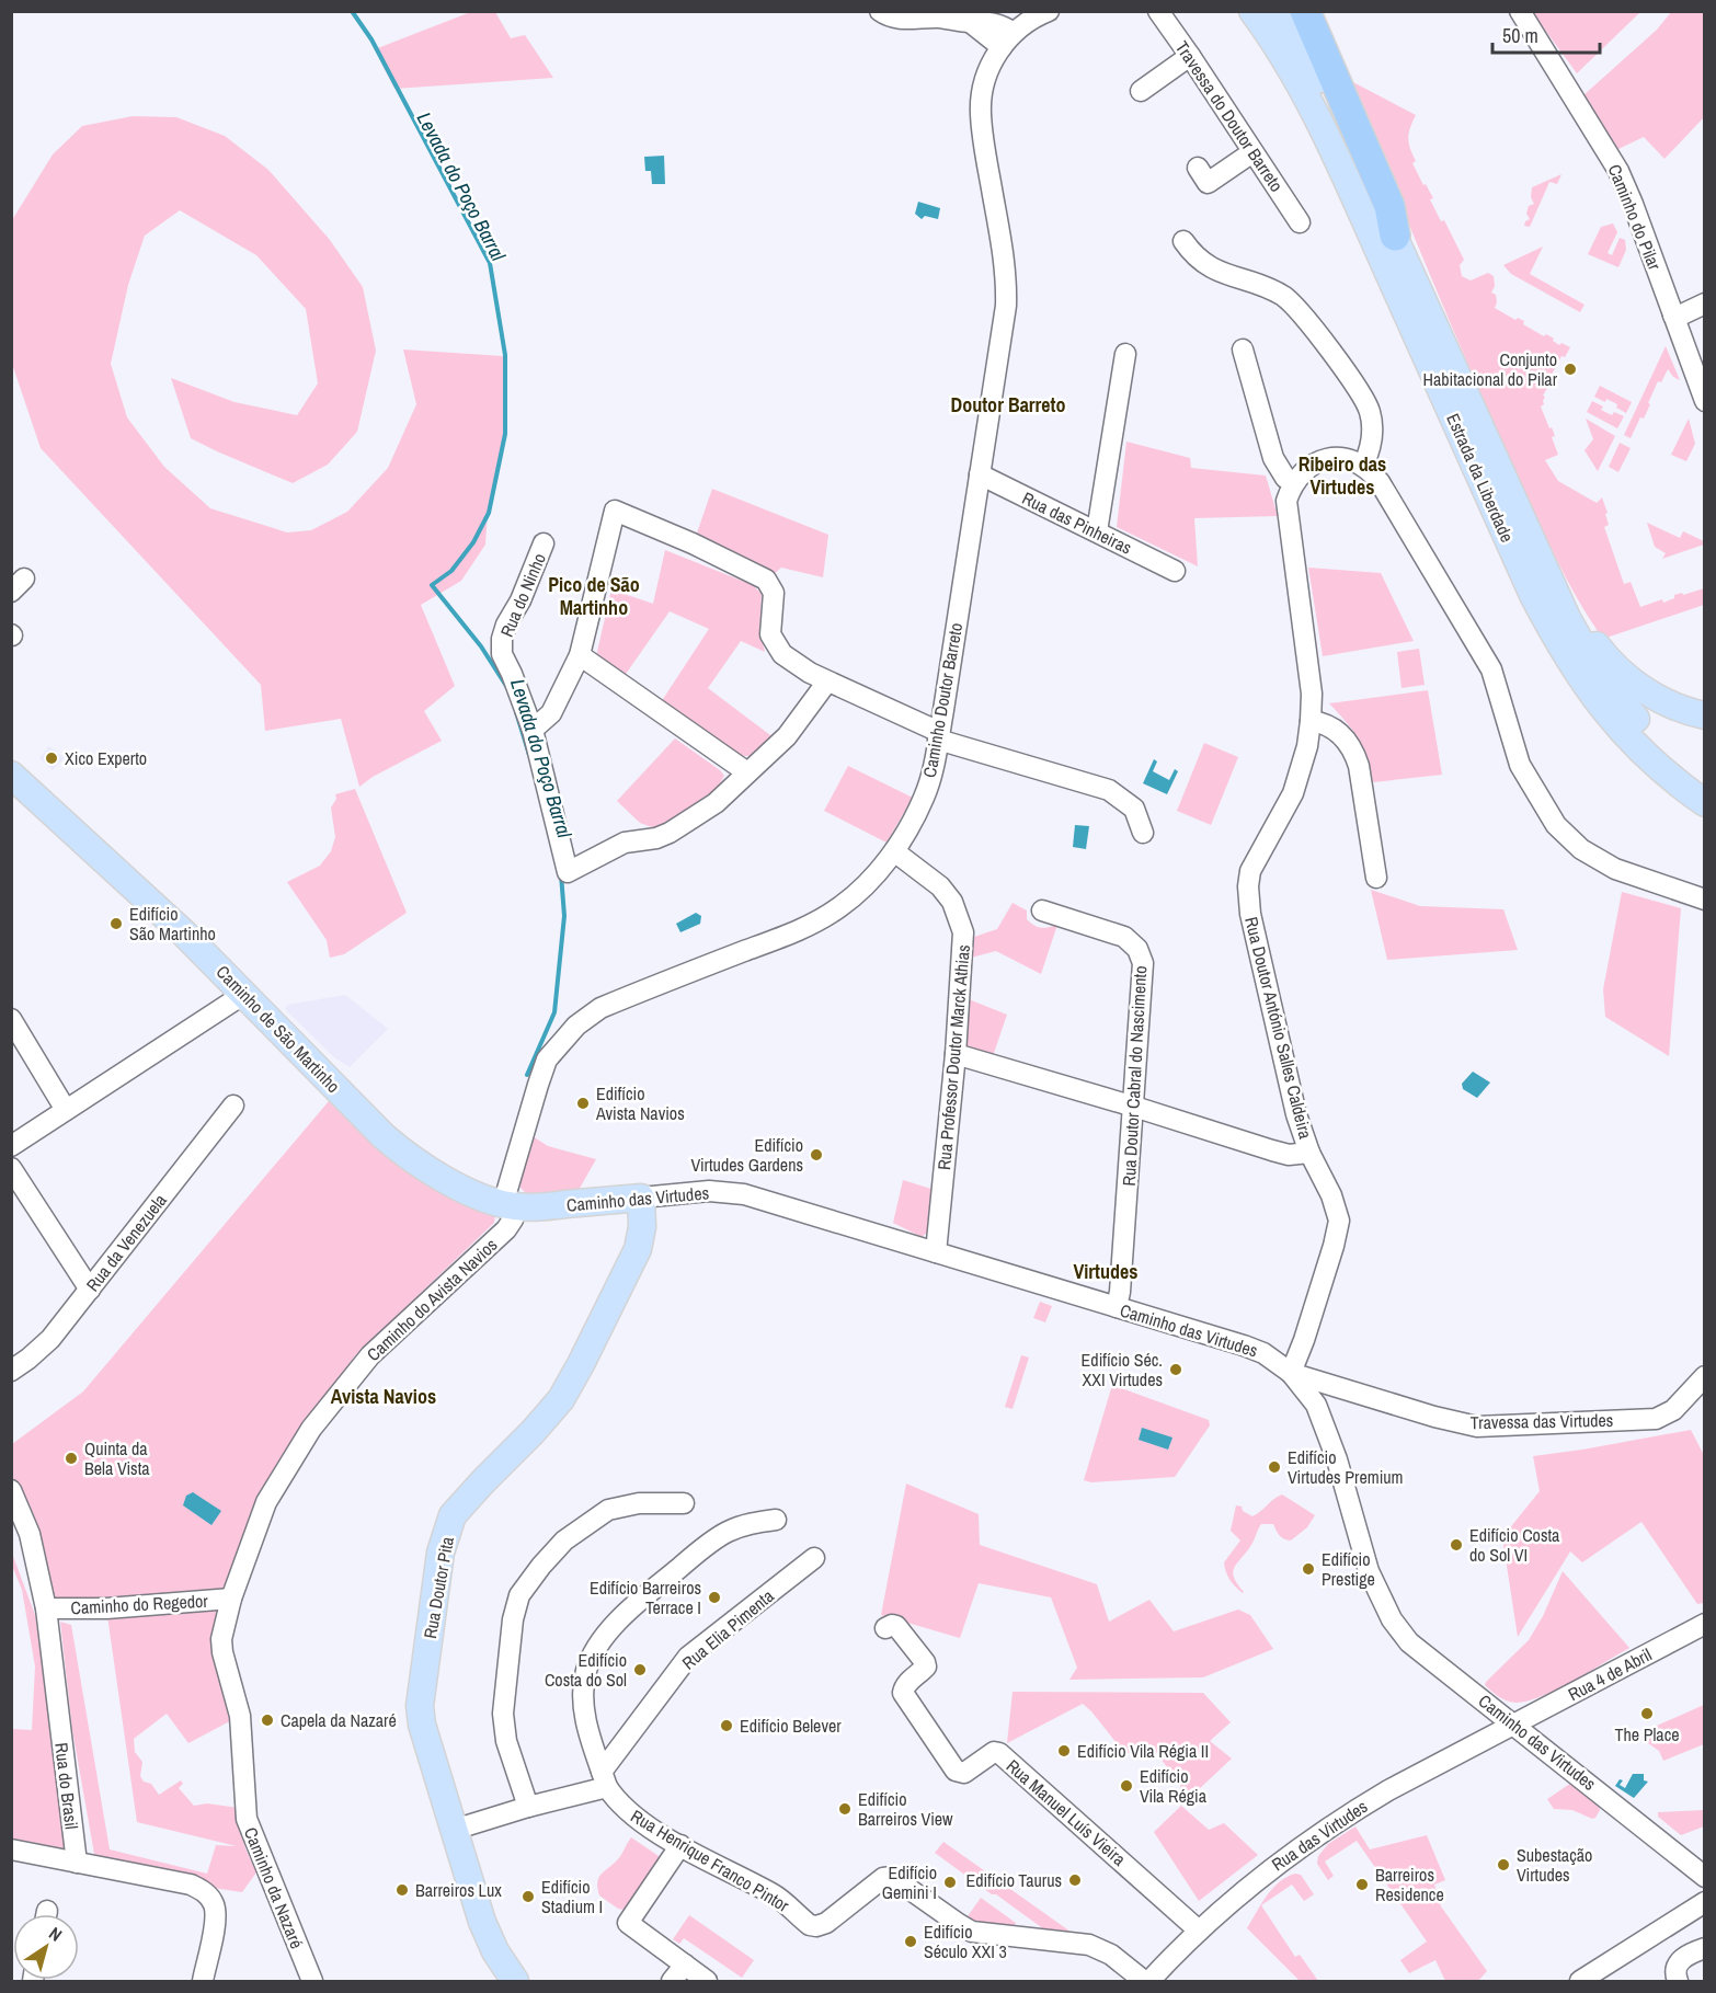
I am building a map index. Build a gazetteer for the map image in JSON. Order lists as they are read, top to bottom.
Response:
{
  "streets": {
    "main road": [
      "Estrada da Liberdade",
      "Caminho de São Martinho",
      "Caminho das Virtudes",
      "Rua Doutor Pita"
    ],
    "street": [
      "Travessa do Doutor Barreto",
      "Caminho do Pilar",
      "Rua das Pinheiras",
      "Rua do Ninho",
      "Caminho Doutor Barreto",
      "Rua Doutor António Salles Caldeira",
      "Rua Professor Doutor Marck Athias",
      "Rua Doutor Cabral do Nascimento",
      "Rua da Venezuela",
      "Caminho do Avista Navios",
      "Travessa das Virtudes",
      "Caminho do Regedor",
      "Rua Elia Pimenta",
      "Rua 4 de Abril",
      "Rua do Brasil",
      "Rua Manuel Luís Vieira",
      "Rua das Virtudes",
      "Rua Henrique Franco Pintor",
      "Caminho da Nazaré"
    ]
  },
  "crossings": [
    ["Rua das Pinheiras", "Caminho Doutor Barreto"],
    ["Caminho Doutor Barreto", "Caminho de São Martinho"],
    ["Caminho Doutor Barreto", "Rua Professor Doutor Marck Athias"],
    ["Caminho Doutor Barreto", "Caminho das Virtudes"],
    ["Caminho Doutor Barreto", "Caminho do Avista Navios"],
    ["Rua Doutor António Salles Caldeira", "Caminho das Virtudes"],
    ["Rua Doutor António Salles Caldeira", "Travessa das Virtudes"],
    ["Caminho de São Martinho", "Caminho das Virtudes"],
    ["Caminho de São Martinho", "Caminho do Avista Navios"],
    ["Rua Professor Doutor Marck Athias", "Caminho das Virtudes"],
    ["Rua Doutor Cabral do Nascimento", "Caminho das Virtudes"],
    ["Caminho das Virtudes", "Caminho do Avista Navios"],
    ["Caminho das Virtudes", "Travessa das Virtudes"],
    ["Caminho das Virtudes", "Rua Doutor Pita"],
    ["Caminho das Virtudes", "Rua 4 de Abril"],
    ["Caminho das Virtudes", "Rua das Virtudes"],
    ["Caminho do Avista Navios", "Caminho do Regedor"],
    ["Caminho do Avista Navios", "Caminho da Nazaré"],
    ["Caminho do Regedor", "Rua do Brasil"],
    ["Caminho do Regedor", "Caminho da Nazaré"],
    ["Rua Elia Pimenta", "Rua Henrique Franco Pintor"],
    ["Rua 4 de Abril", "Rua das Virtudes"],
    ["Rua Manuel Luís Vieira", "Rua das Virtudes"]
  ],
  "districts": [
    "Doutor Barreto",
    "Ribeiro das Virtudes",
    "Pico de São Martinho",
    "Virtudes",
    "Avista Navios"
  ],
  "water": ["Levada do Poço Barral"],
  "places": [
    "Conjunto Habitacional do Pilar",
    "Xico Experto",
    "Edifício São Martinho",
    "Edifício Avista Navios",
    "Edifício Virtudes Gardens",
    "Edifício Séc. XXI Virtudes",
    "Quinta da Bela Vista",
    "Edifício Virtudes Premium",
    "Edifício Costa do Sol VI",
    "Edifício Prestige",
    "Edifício Barreiros Terrace I",
    "Edifício Costa do Sol",
    "The Place",
    "Capela da Nazaré",
    "Edifício Belever",
    "Edifício Vila Régia II",
    "Edifício Vila Régia",
    "Edifício Barreiros View",
    "Subestação Virtudes",
    "Edifício Taurus",
    "Edifício Gemini I",
    "Barreiros Residence",
    "Barreiros Lux",
    "Edifício Stadium I",
    "Edifício Século XXI 3"
  ],
  "scale_bar": "50 m",
  "north": "top right"
}
